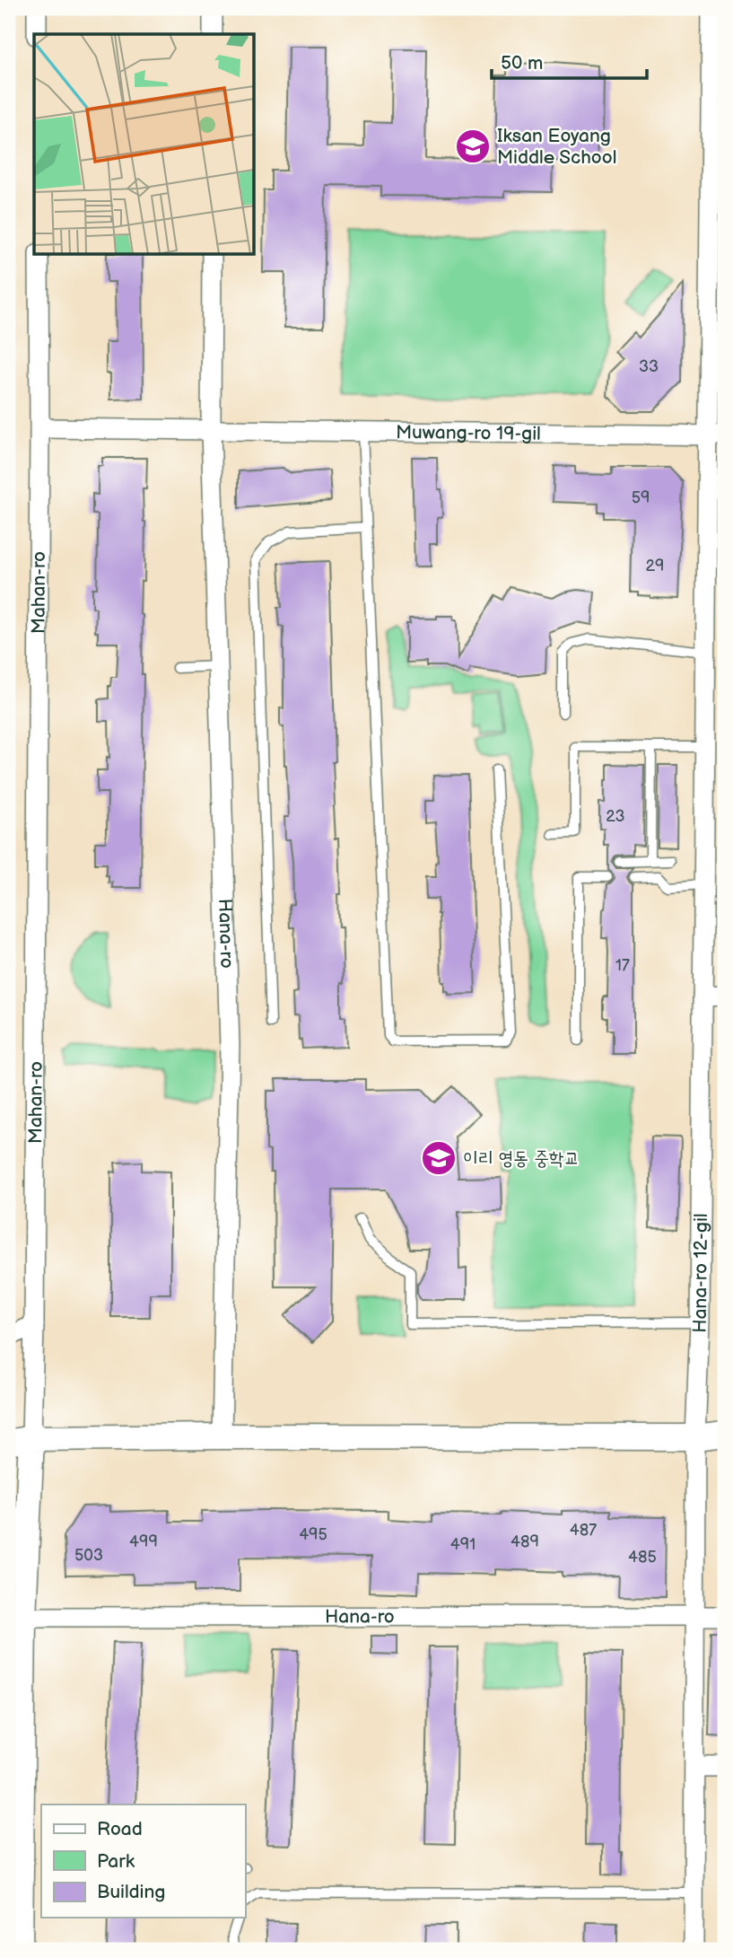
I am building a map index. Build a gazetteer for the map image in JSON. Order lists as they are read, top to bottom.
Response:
{
  "streets": {
    "street": [
      "Muwang-ro 19-gil",
      "Mahan-ro",
      "Hana-ro",
      "Hana-ro 12-gil"
    ]
  },
  "crossings": [
    ["Muwang-ro 19-gil", "Mahan-ro"],
    ["Muwang-ro 19-gil", "Hana-ro"],
    ["Muwang-ro 19-gil", "Hana-ro 12-gil"],
    ["Mahan-ro", "Hana-ro"]
  ],
  "places": {
    "school or university": ["Iksan Eoyang Middle School", "이리 영동 중학교"]
  },
  "house_numbers": [
    "33",
    "59",
    "29",
    "23",
    "17",
    "487",
    "495",
    "499",
    "489",
    "491",
    "503",
    "485"
  ],
  "legend": ["Road", "Park", "Building"],
  "scale_bar": "50 m"
}
